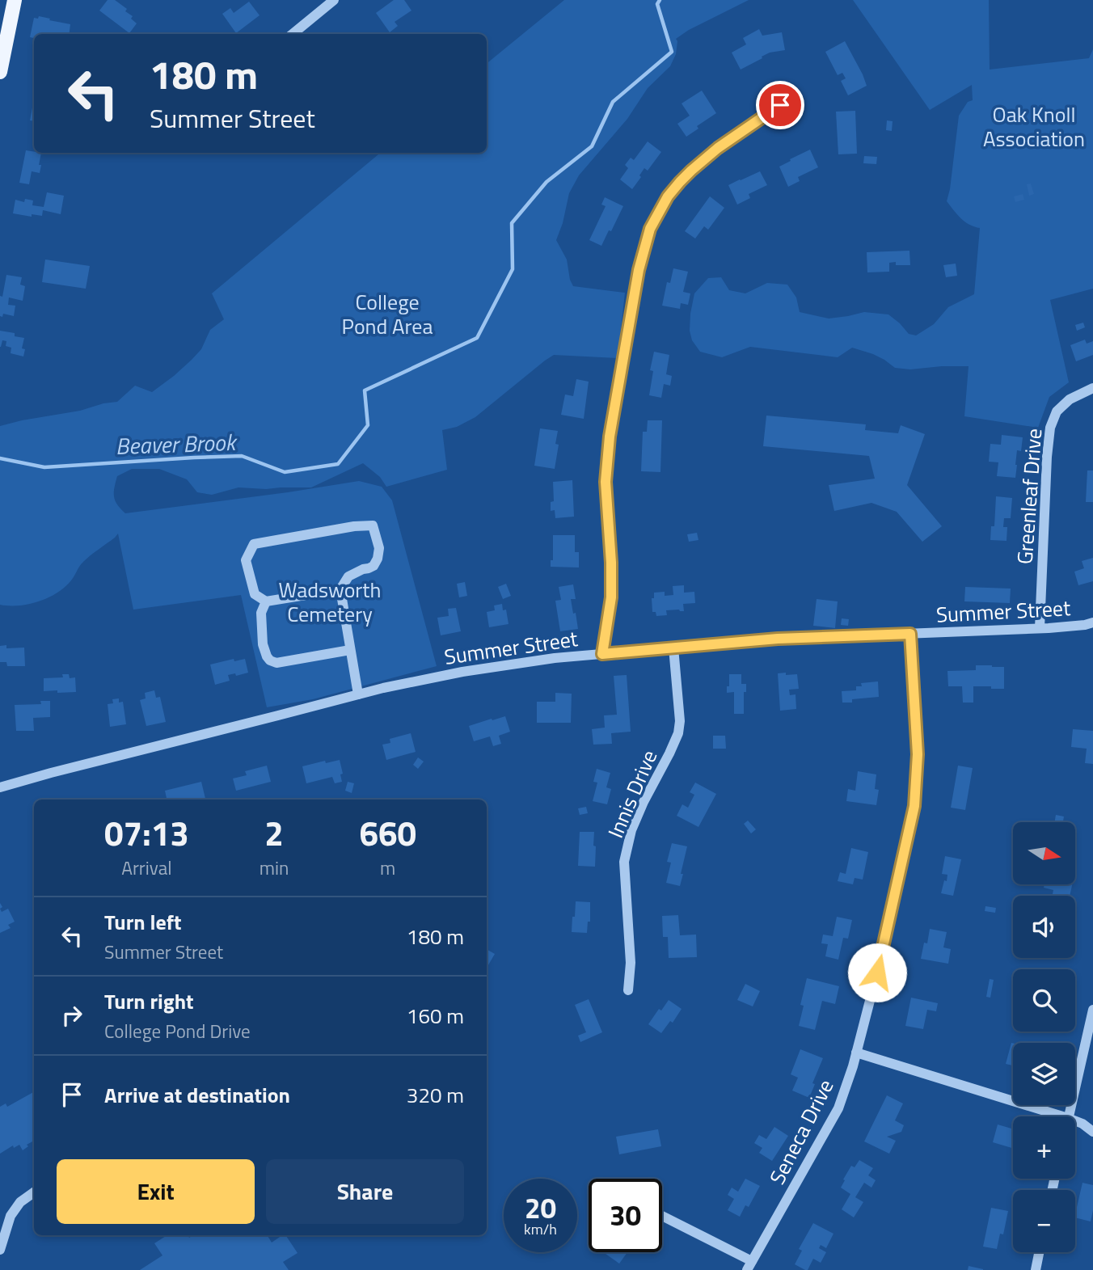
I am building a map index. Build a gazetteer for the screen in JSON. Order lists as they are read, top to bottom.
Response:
{
  "streets": {
    "street": [
      "Greenleaf Drive",
      "Summer Street",
      "Innis Drive",
      "Seneca Drive"
    ]
  },
  "crossings": [
    ["Greenleaf Drive", "Summer Street"],
    ["Summer Street", "Innis Drive"],
    ["Summer Street", "Seneca Drive"]
  ],
  "water": ["Beaver Brook"],
  "parks": ["Oak Knoll Association", "College Pond Area", "Wadsworth Cemetery"],
  "north": "right",
  "page": {
    "turn": ["180 m", "Summer Street"],
    "eta": [
      "07:13",
      "Arrival",
      "2",
      "min",
      "660",
      "m"
    ],
    "map_buttons": ["+", "−"],
    "list": [
      {
        "name": "Turn left",
        "note": "Summer Street",
        "value": "180 m"
      },
      {
        "name": "Turn right",
        "note": "College Pond Drive",
        "value": "160 m"
      },
      {
        "name": "Arrive at destination",
        "value": "320 m"
      }
    ],
    "buttons": ["Exit", "Share"],
    "speed": "20 km/h",
    "limit": "30"
  }
}
